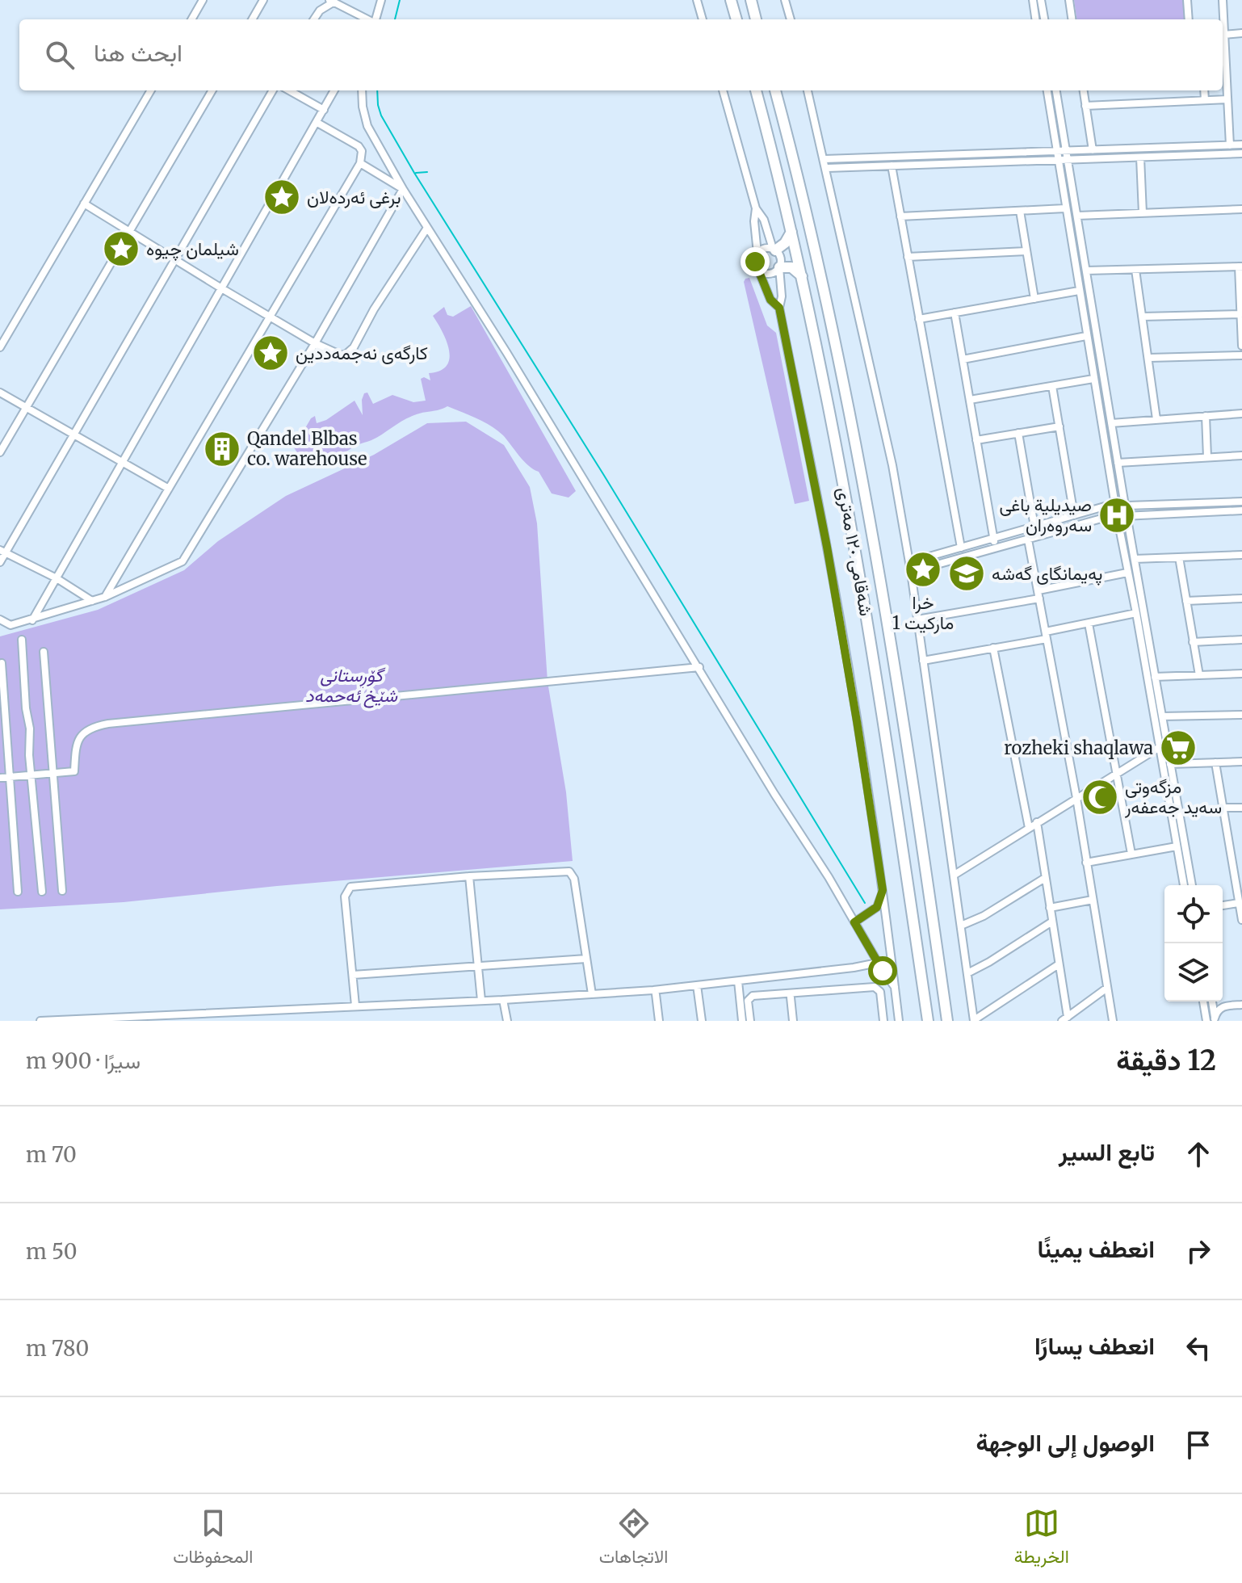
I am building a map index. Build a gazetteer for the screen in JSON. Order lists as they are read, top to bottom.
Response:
{
  "streets": {
    "highway": ["شەقامی ١٢٠ مەتری"]
  },
  "parks": ["گۆڕستانی شێخ ئەحمەد"],
  "places": {
    "place": [
      "برغی ئەردەلان",
      "شيلمان چیوه",
      "کارگەی نەجمەددین",
      "خرا ماركيت 1"
    ],
    "building": ["Qandel Blbas co. warehouse"],
    "hospital": ["صيديلیة باغی سەروەران"],
    "school or university": ["پەیمانگای گەشە"],
    "supermarket": ["rozheki shaqlawa"],
    "mosque": ["مزگەوتی سەید جەعفەر"]
  },
  "page": {
    "search": "ابحث هنا",
    "heading": ["12 دقيقة", "سيرًا · 900 m"],
    "list": [
      ["تابع السير", "70 m"],
      ["انعطف يمينًا", "50 m"],
      ["انعطف يسارًا", "780 m"],
      "الوصول إلى الوجهة"
    ],
    "nav": ["الخريطة", "الاتجاهات", "المحفوظات"]
  }
}
